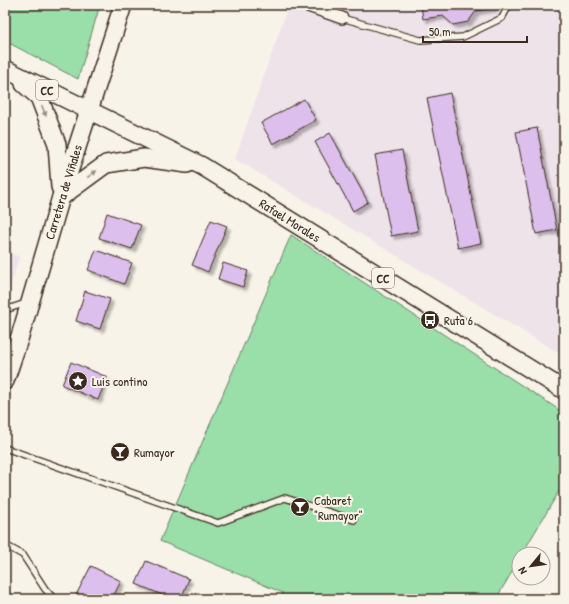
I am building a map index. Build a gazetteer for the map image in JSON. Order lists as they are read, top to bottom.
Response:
{
  "streets": {
    "main road": ["CC", "Carretera de Viñales", "Rafael Morales"]
  },
  "crossings": [
    ["Carretera de Viñales", "Rafael Morales"]
  ],
  "places": {
    "bus stop": ["Ruta 6"],
    "place": ["Luis contino"],
    "bar": ["Rumayor", "Cabaret \"Rumayor\""]
  },
  "scale_bar": "50 m",
  "north": "bottom left"
}
